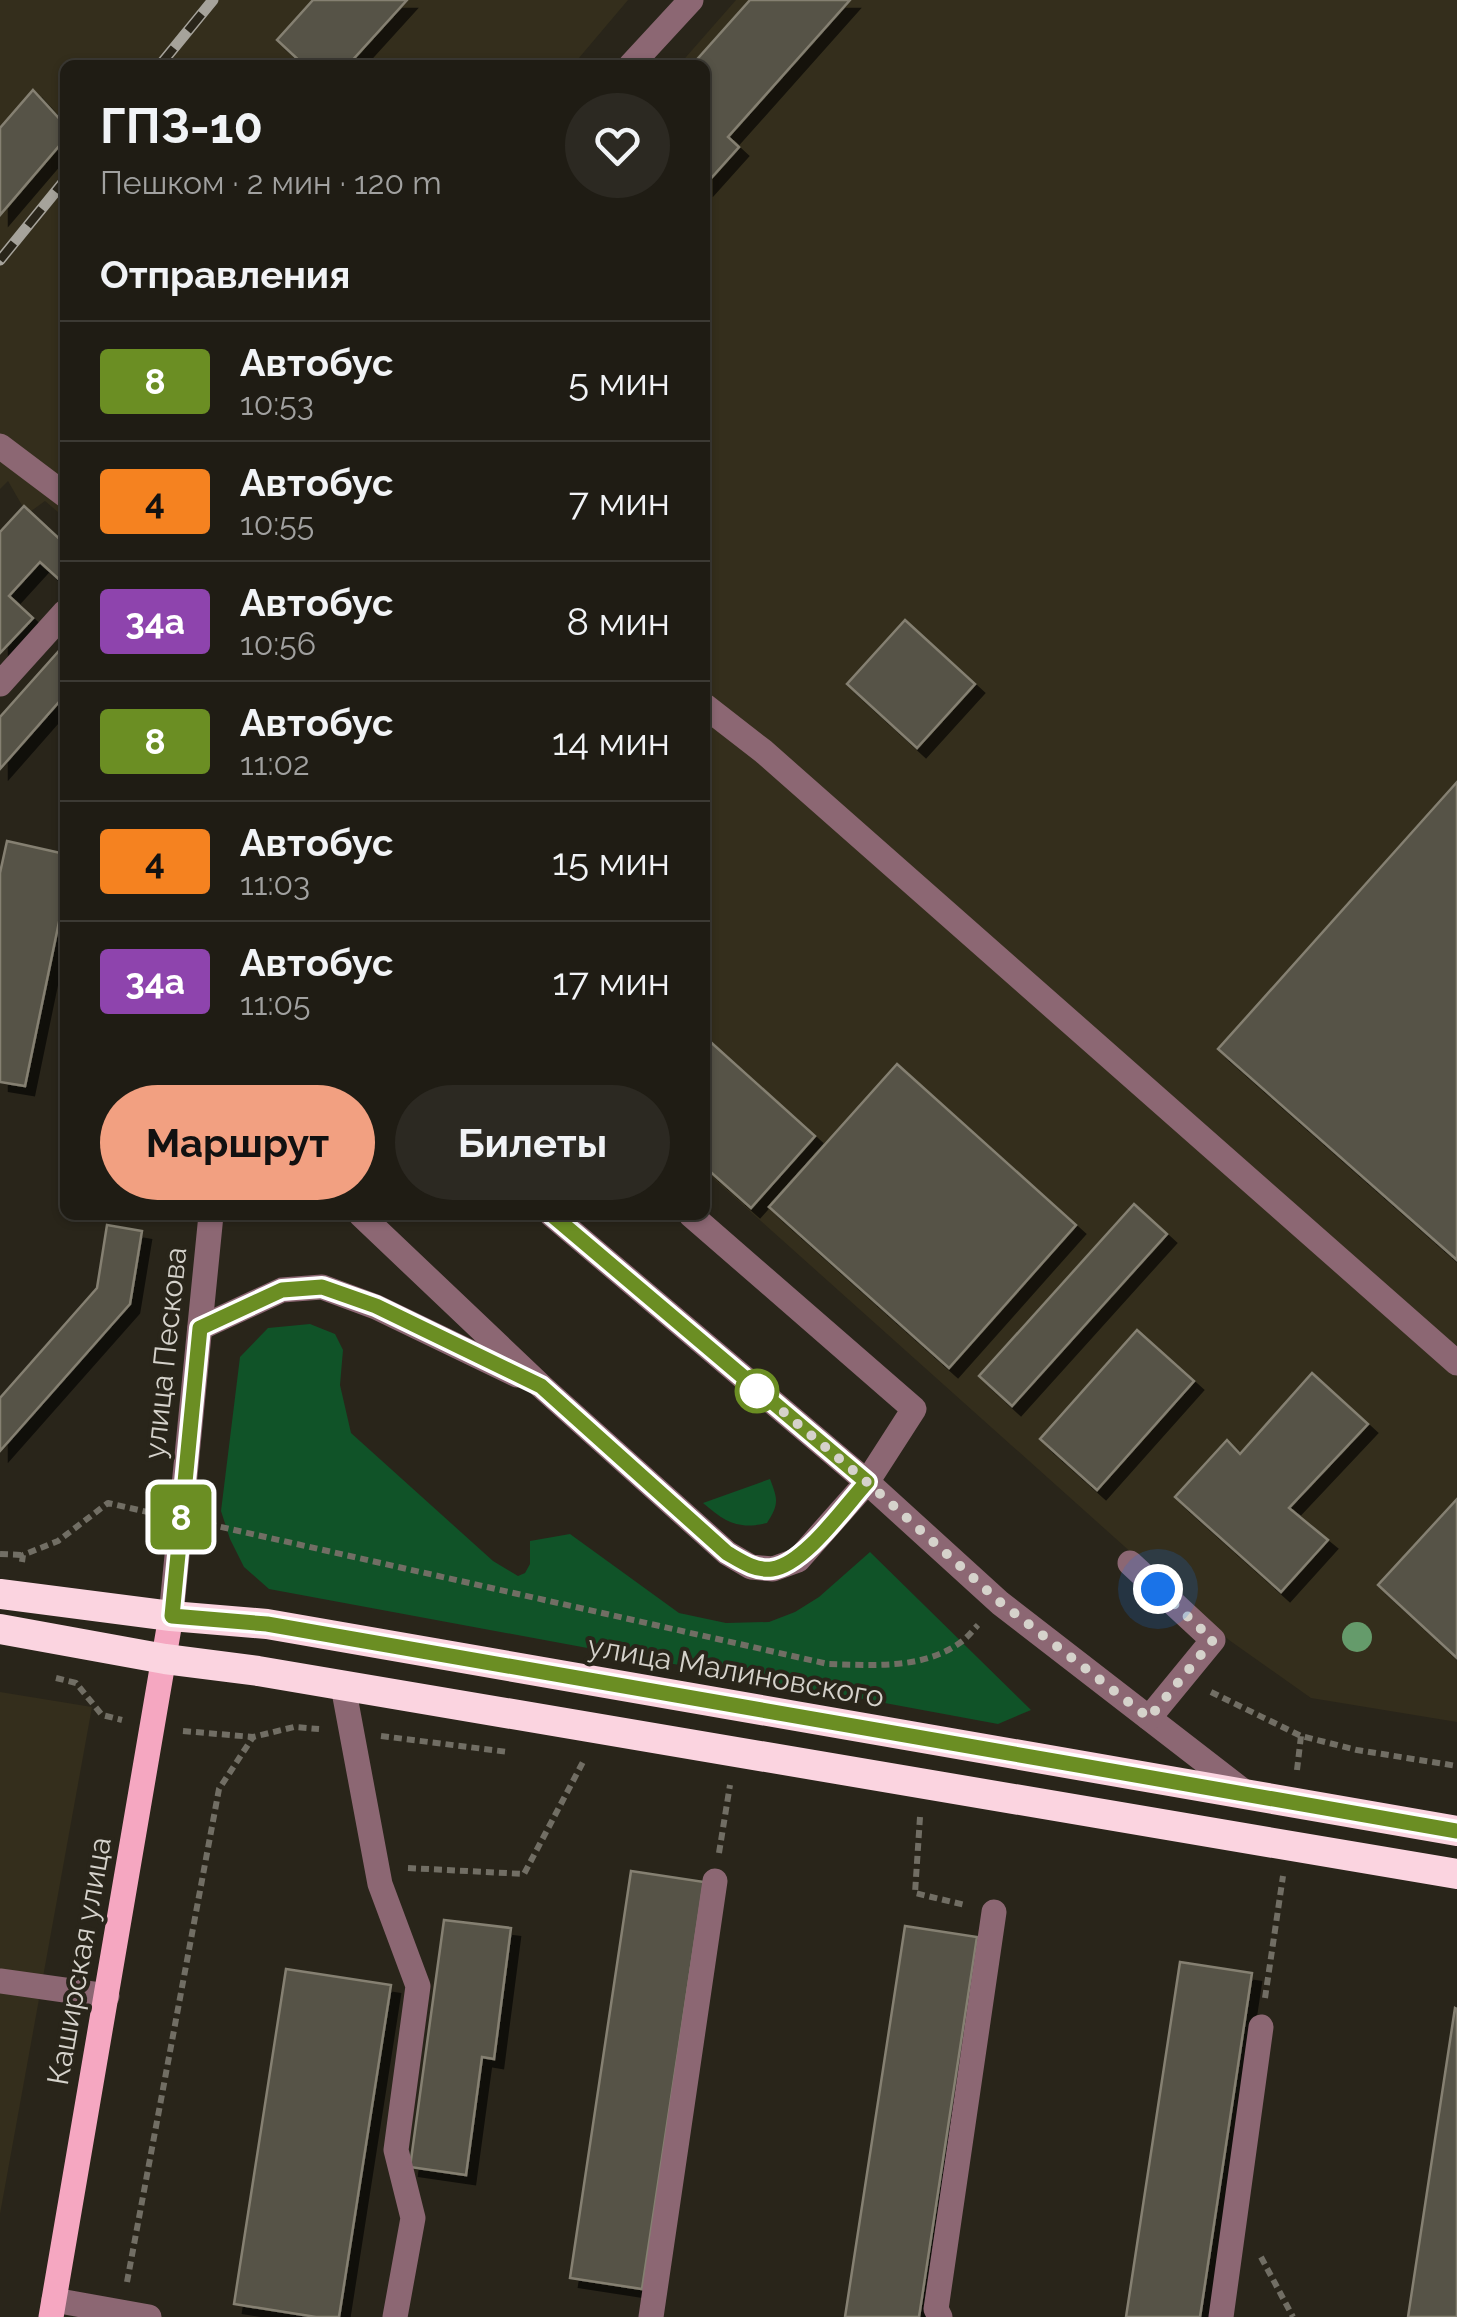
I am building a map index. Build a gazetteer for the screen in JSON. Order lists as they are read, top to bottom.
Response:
{
  "streets": {
    "highway": ["улица Малиновского"],
    "main road": ["Каширская улица"],
    "street": ["улица Пескова"]
  },
  "crossings": [
    ["улица Пескова", "улица Малиновского"],
    ["улица Пескова", "Каширская улица"],
    ["улица Малиновского", "Каширская улица"]
  ],
  "lines": ["bus line 8"],
  "page": {
    "on_map": "8",
    "heading": [
      ["ГПЗ-10", "Пешком · 2 мин · 120 m"],
      "Отправления"
    ],
    "list": [
      {
        "mark": "8",
        "name": "Автобус",
        "note": "10:53",
        "value": "5 мин"
      },
      {
        "mark": "4",
        "name": "Автобус",
        "note": "10:55",
        "value": "7 мин"
      },
      {
        "mark": "34a",
        "name": "Автобус",
        "note": "10:56",
        "value": "8 мин"
      },
      {
        "mark": "8",
        "name": "Автобус",
        "note": "11:02",
        "value": "14 мин"
      },
      {
        "mark": "4",
        "name": "Автобус",
        "note": "11:03",
        "value": "15 мин"
      },
      {
        "mark": "34a",
        "name": "Автобус",
        "note": "11:05",
        "value": "17 мин"
      }
    ],
    "buttons": ["Маршрут", "Билеты"]
  }
}
